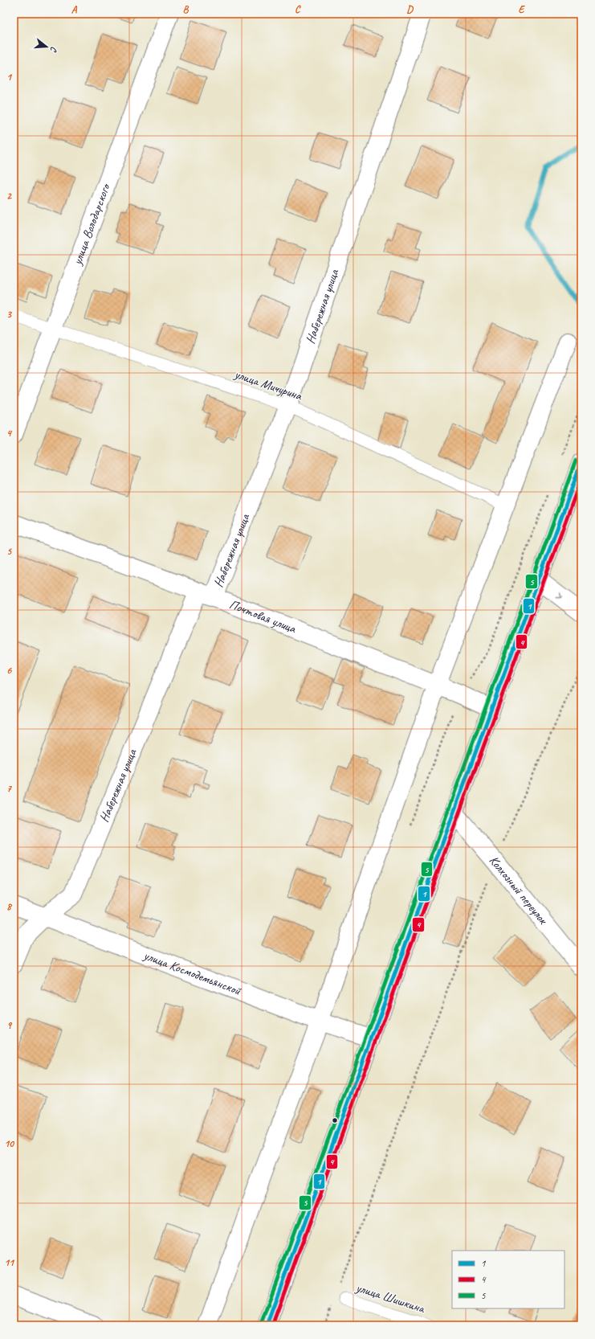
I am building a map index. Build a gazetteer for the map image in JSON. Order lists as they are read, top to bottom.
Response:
{
  "streets": {
    "street": [
      "улица Володарского",
      "Набережная улица",
      "Почтовая улица",
      "Колхозный переулок",
      "улица Космодемьянской"
    ],
    "lane": ["улица Мичурина", "улица Шишкина"]
  },
  "crossings": [
    ["улица Володарского", "улица Мичурина"],
    ["Набережная улица", "улица Мичурина"],
    ["Набережная улица", "Почтовая улица"],
    ["Набережная улица", "улица Космодемьянской"]
  ],
  "lines": ["transit line 5", "transit line 1", "transit line 4"],
  "legend": ["1", "4", "5"],
  "north": "right",
  "grid": {
    "columns": [
      "A",
      "B",
      "C",
      "D",
      "E"
    ],
    "rows": [
      "1",
      "2",
      "3",
      "4",
      "5",
      "6",
      "7",
      "8",
      "9",
      "10",
      "11"
    ]
  }
}
